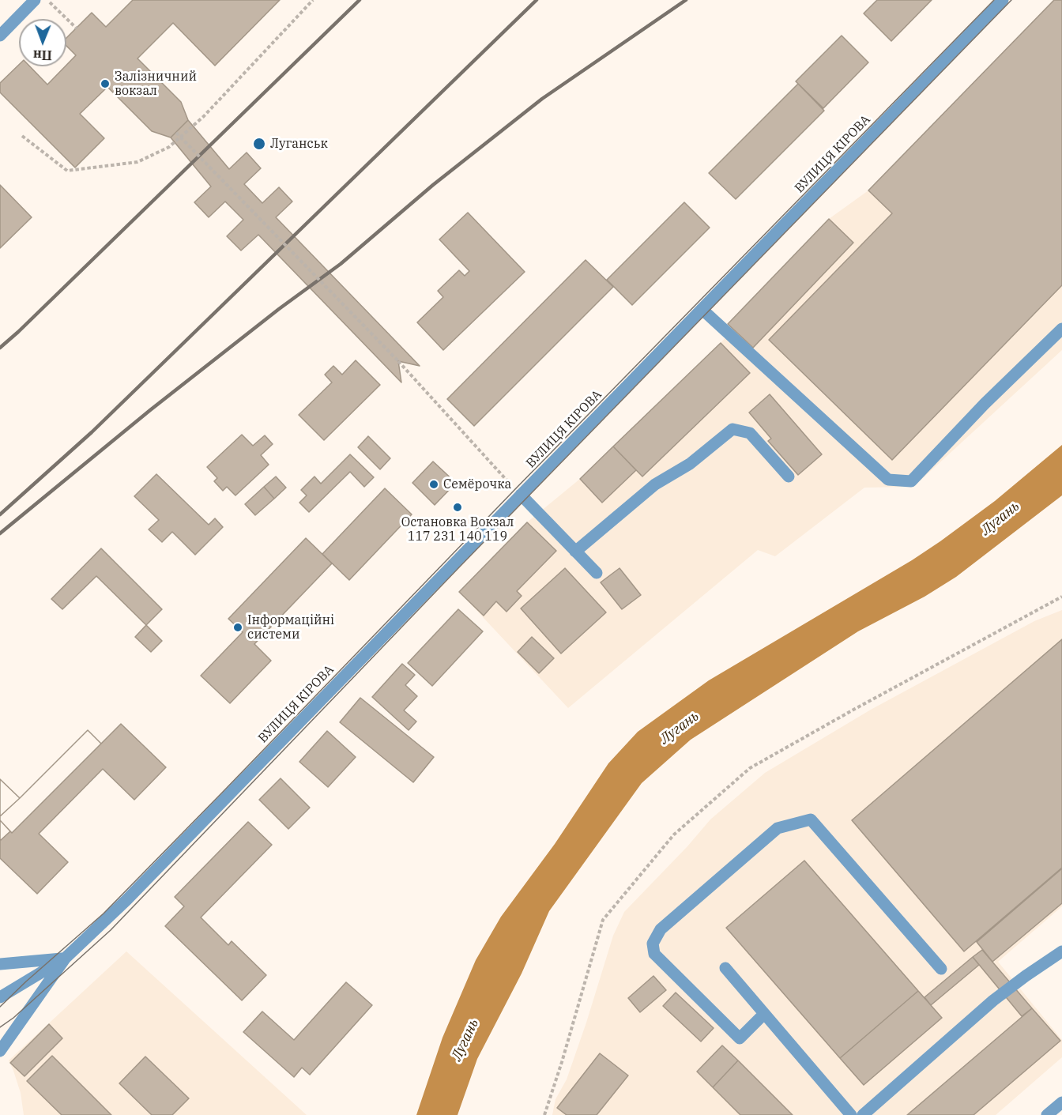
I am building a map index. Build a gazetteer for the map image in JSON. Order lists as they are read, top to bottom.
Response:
{
  "streets": {
    "street": ["ВУЛИЦЯ КІРОВА"]
  },
  "water": ["Лугань"],
  "places": [
    "Залізничний вокзал",
    "Луганськ",
    "Семёрочка",
    "Остановка Вокзал 117 231 140 119",
    "Інформаційні системи"
  ],
  "north": "bottom"
}
